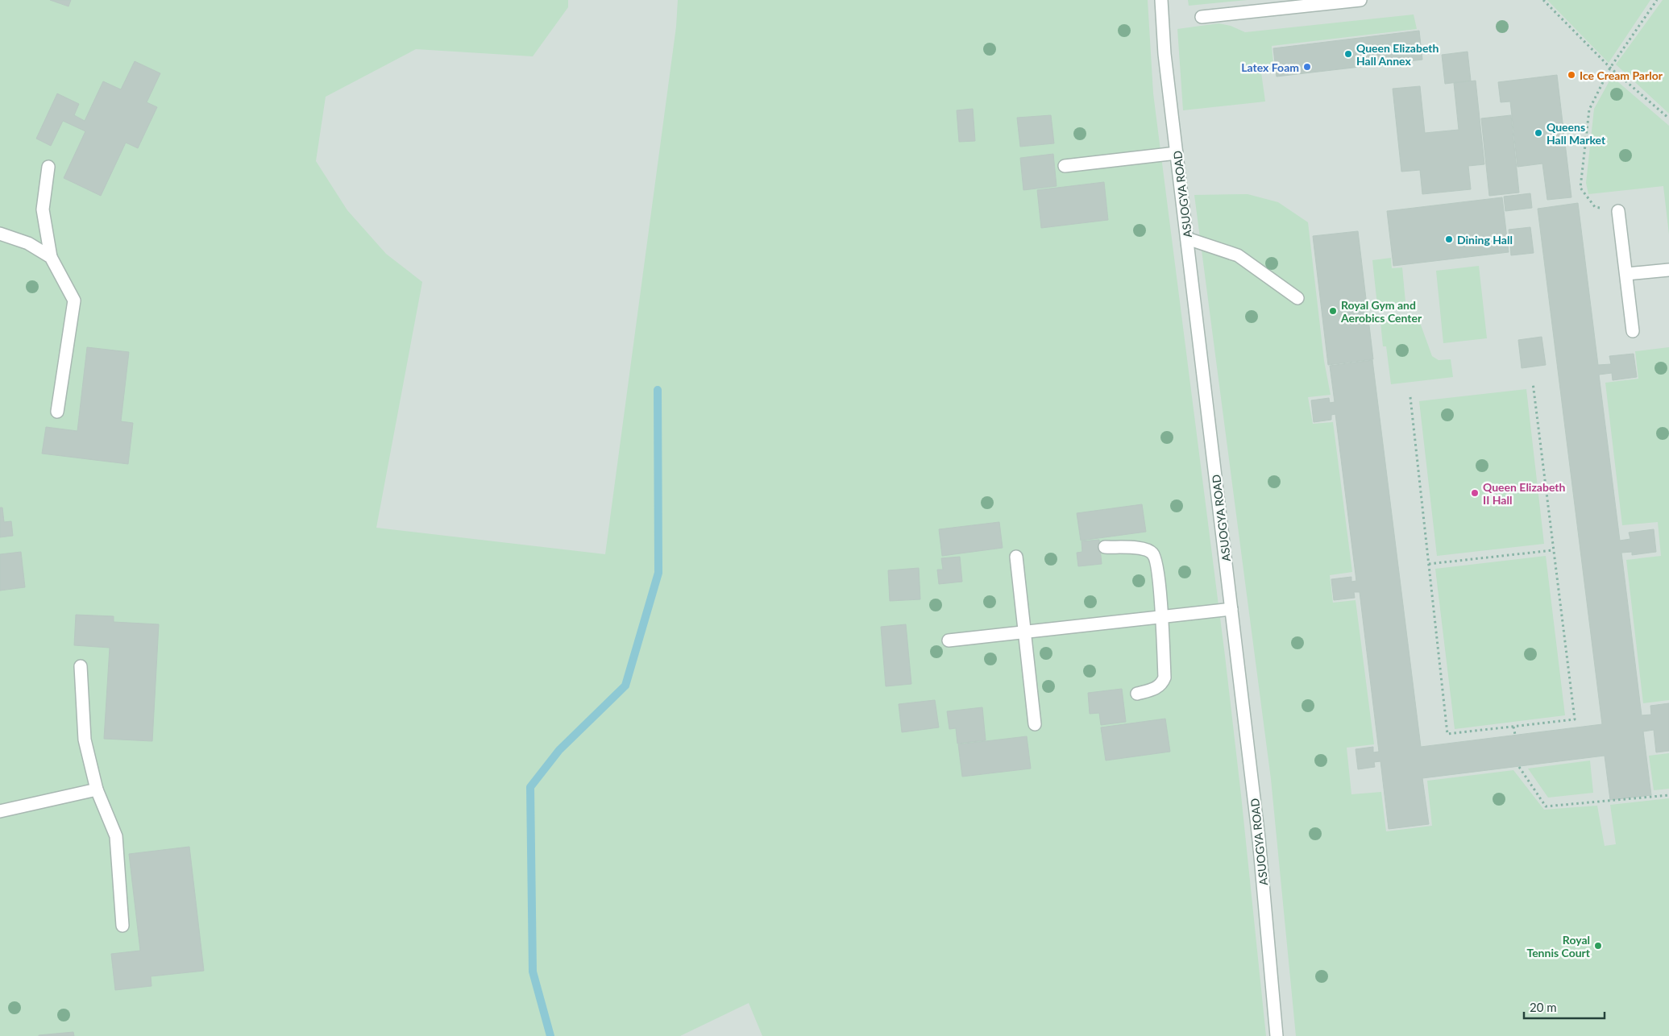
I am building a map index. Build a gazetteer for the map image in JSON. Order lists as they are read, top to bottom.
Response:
{
  "streets": {
    "street": ["ASUOGYA ROAD"]
  },
  "places": [
    "Queen Elizabeth Hall Annex",
    "Latex Foam",
    "Ice Cream Parlor",
    "Queens Hall Market",
    "Dining Hall",
    "Royal Gym and Aerobics Center",
    "Queen Elizabeth II Hall",
    "Royal Tennis Court"
  ],
  "scale_bar": "20 m"
}
